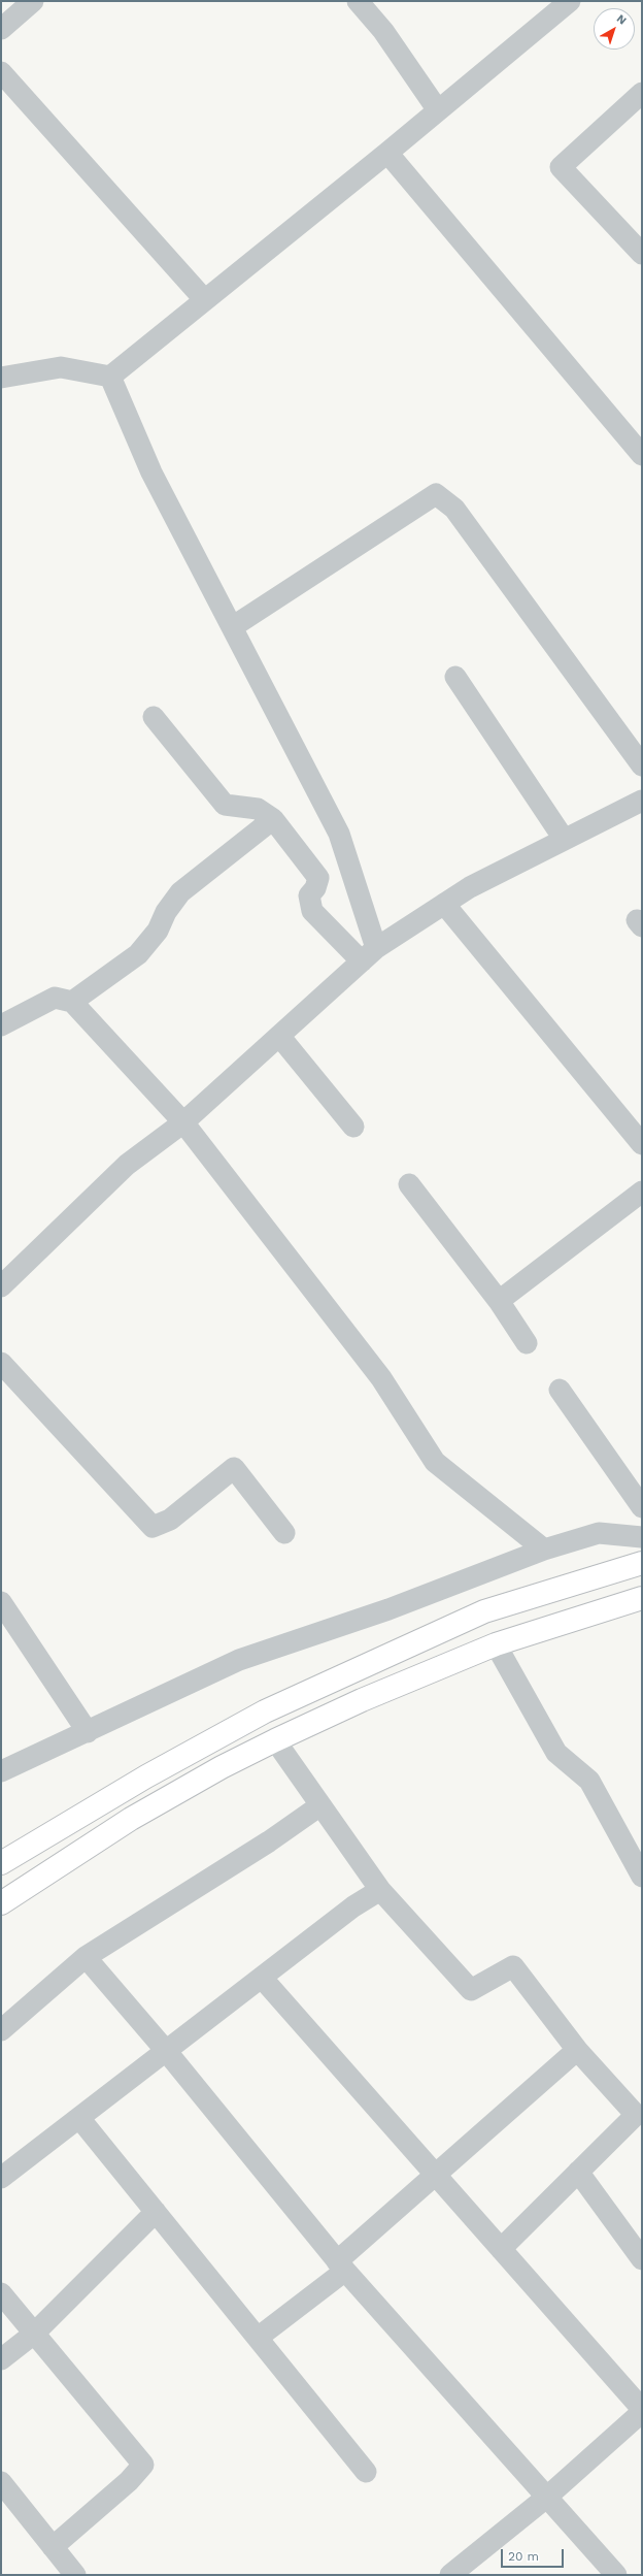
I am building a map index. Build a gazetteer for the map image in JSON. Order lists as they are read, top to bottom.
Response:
{
  "scale_bar": "20 m",
  "north": "top right"
}
